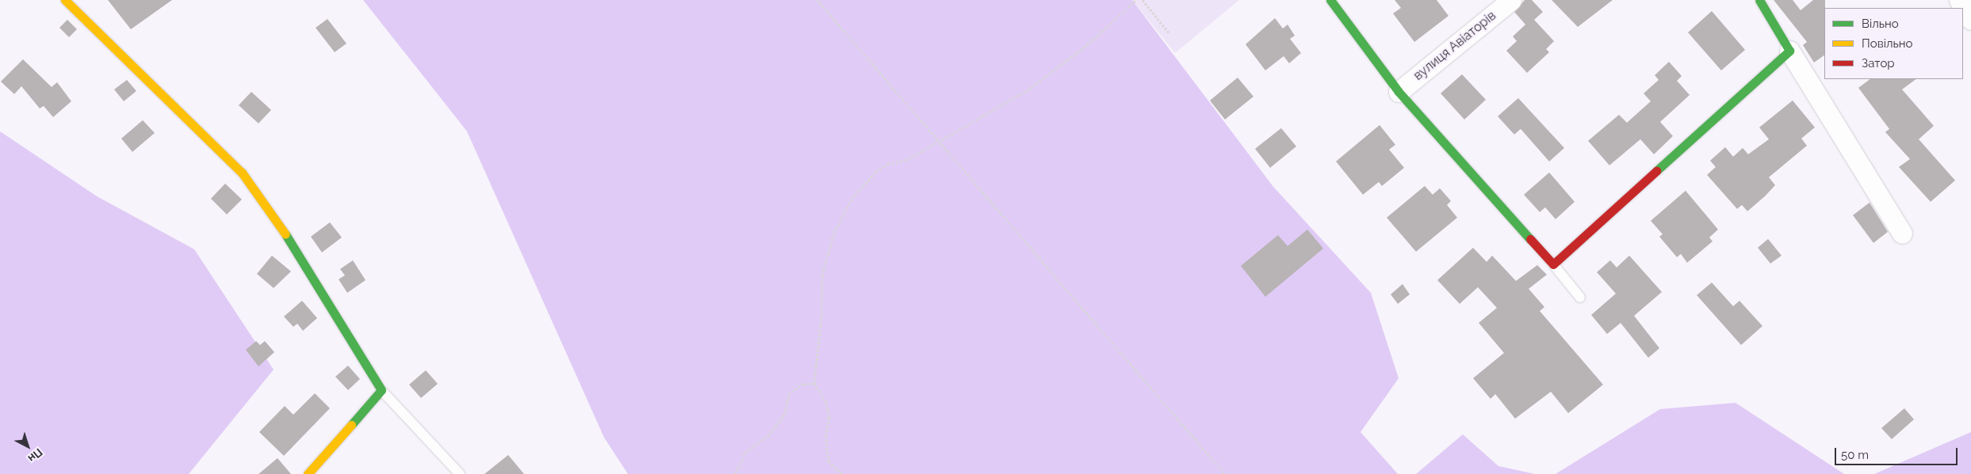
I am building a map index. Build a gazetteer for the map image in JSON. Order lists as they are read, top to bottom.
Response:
{
  "streets": {
    "street": ["вулиця Авіаторів"]
  },
  "legend": ["Вільно", "Повільно", "Затор"],
  "scale_bar": "50 m",
  "north": "bottom right"
}
